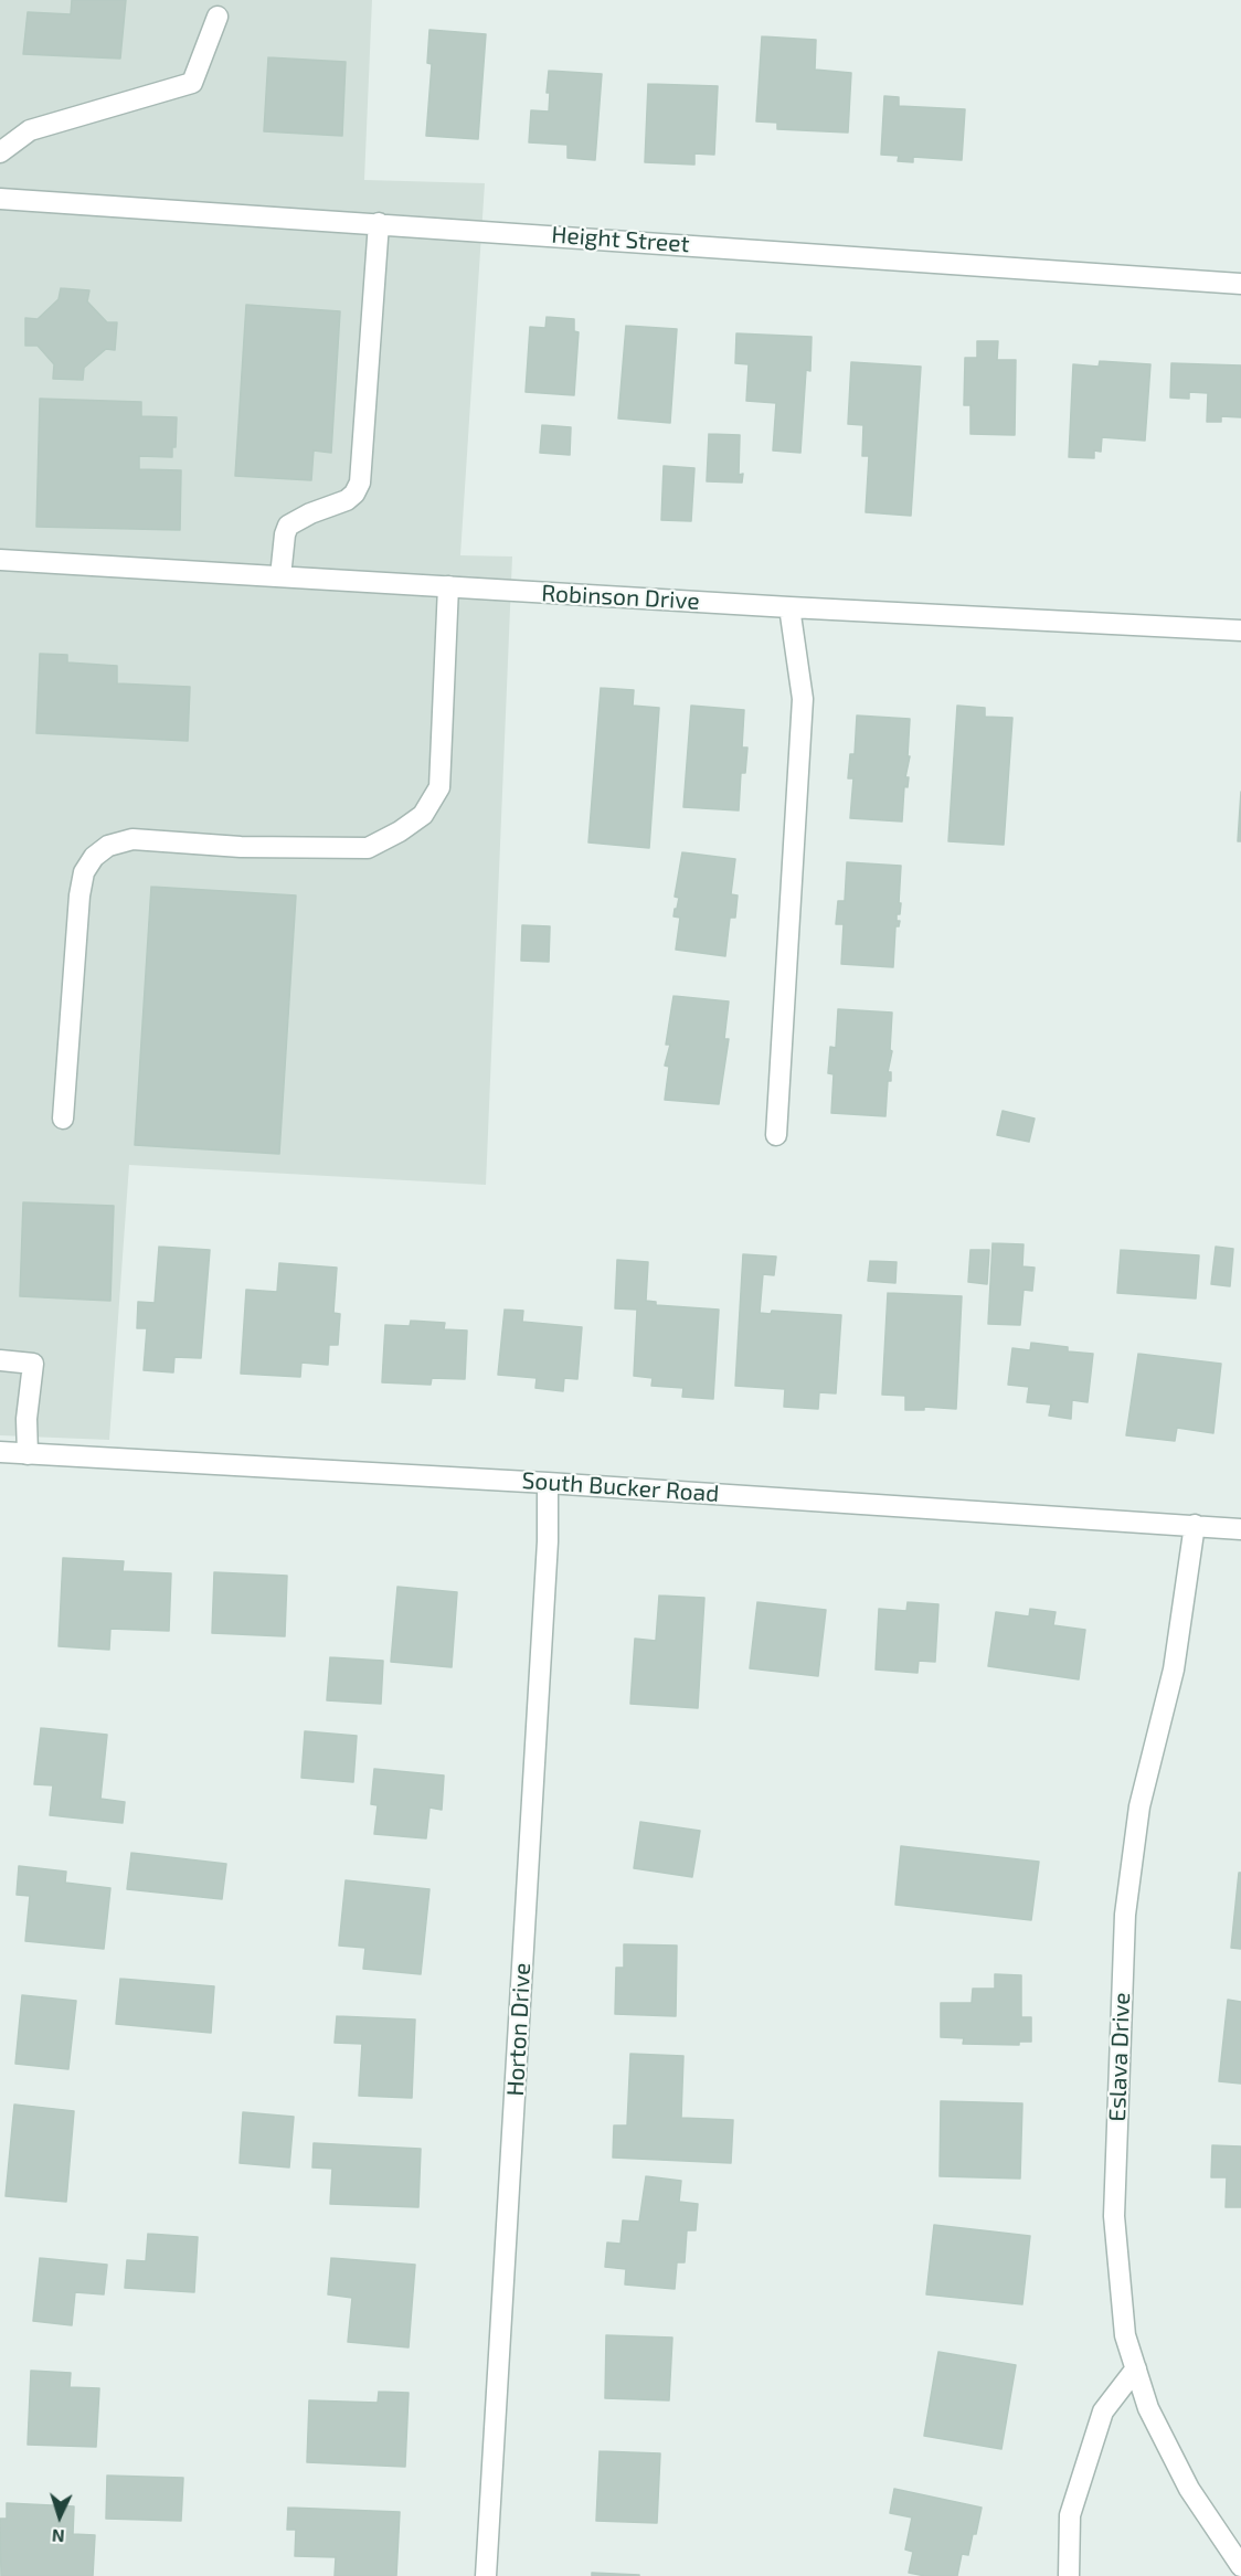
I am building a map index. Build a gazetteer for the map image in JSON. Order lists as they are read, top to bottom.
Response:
{
  "streets": {
    "street": [
      "Height Street",
      "Robinson Drive",
      "South Bucker Road",
      "Horton Drive",
      "Eslava Drive"
    ]
  },
  "crossings": [
    ["South Bucker Road", "Horton Drive"],
    ["South Bucker Road", "Eslava Drive"]
  ],
  "north": "bottom"
}
